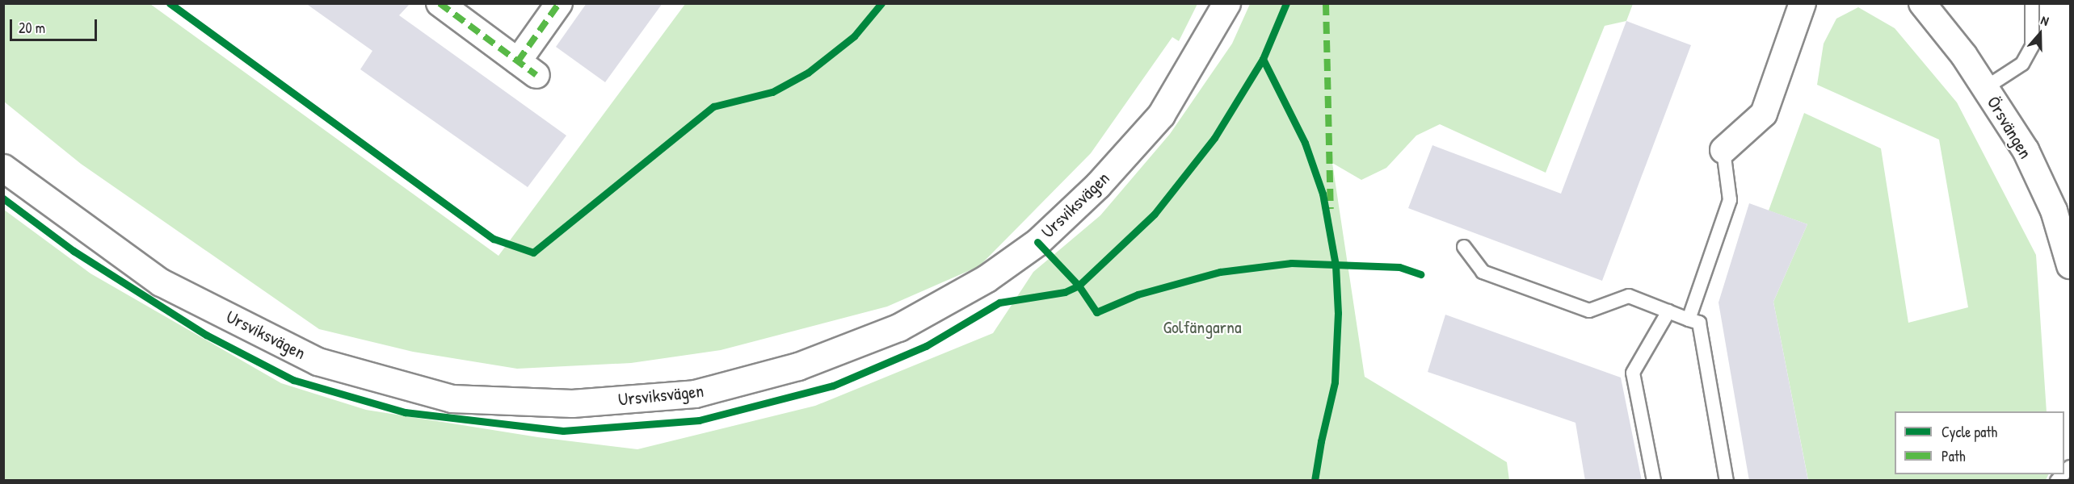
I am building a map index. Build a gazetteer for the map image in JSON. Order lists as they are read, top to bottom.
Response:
{
  "streets": {
    "street": ["Örsvängen", "Ursviksvägen"]
  },
  "parks": ["Golfängarna"],
  "legend": ["Cycle path", "Path"],
  "scale_bar": "20 m",
  "north": "top"
}
